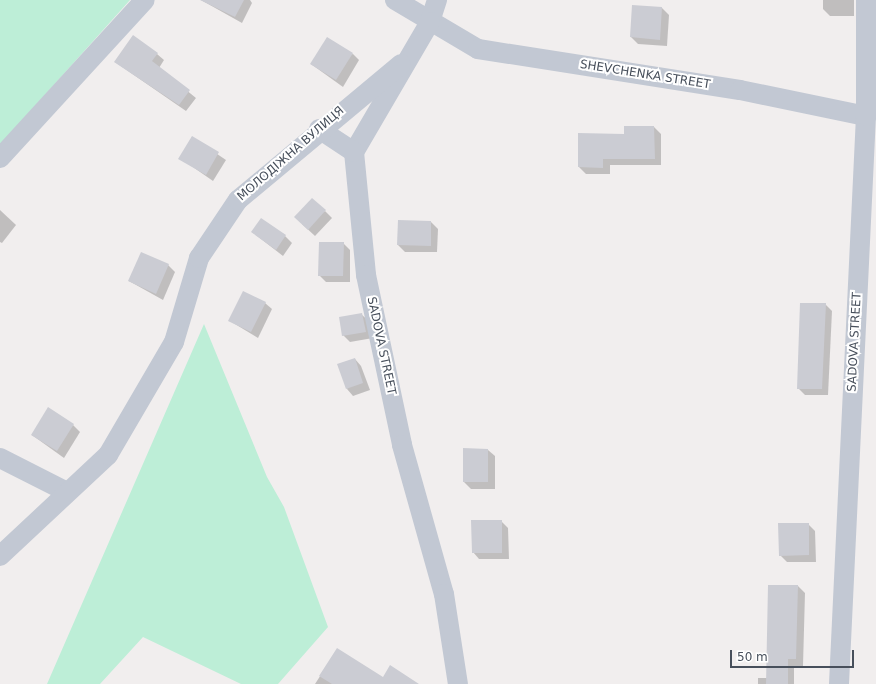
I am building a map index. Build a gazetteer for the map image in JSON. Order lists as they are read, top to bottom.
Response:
{
  "streets": {
    "street": ["SHEVCHENKA STREET", "МОЛОДІЖНА ВУЛИЦЯ", "SADOVA STREET"]
  },
  "crossings": [
    ["SHEVCHENKA STREET", "SADOVA STREET"]
  ],
  "scale_bar": "50 m"
}
